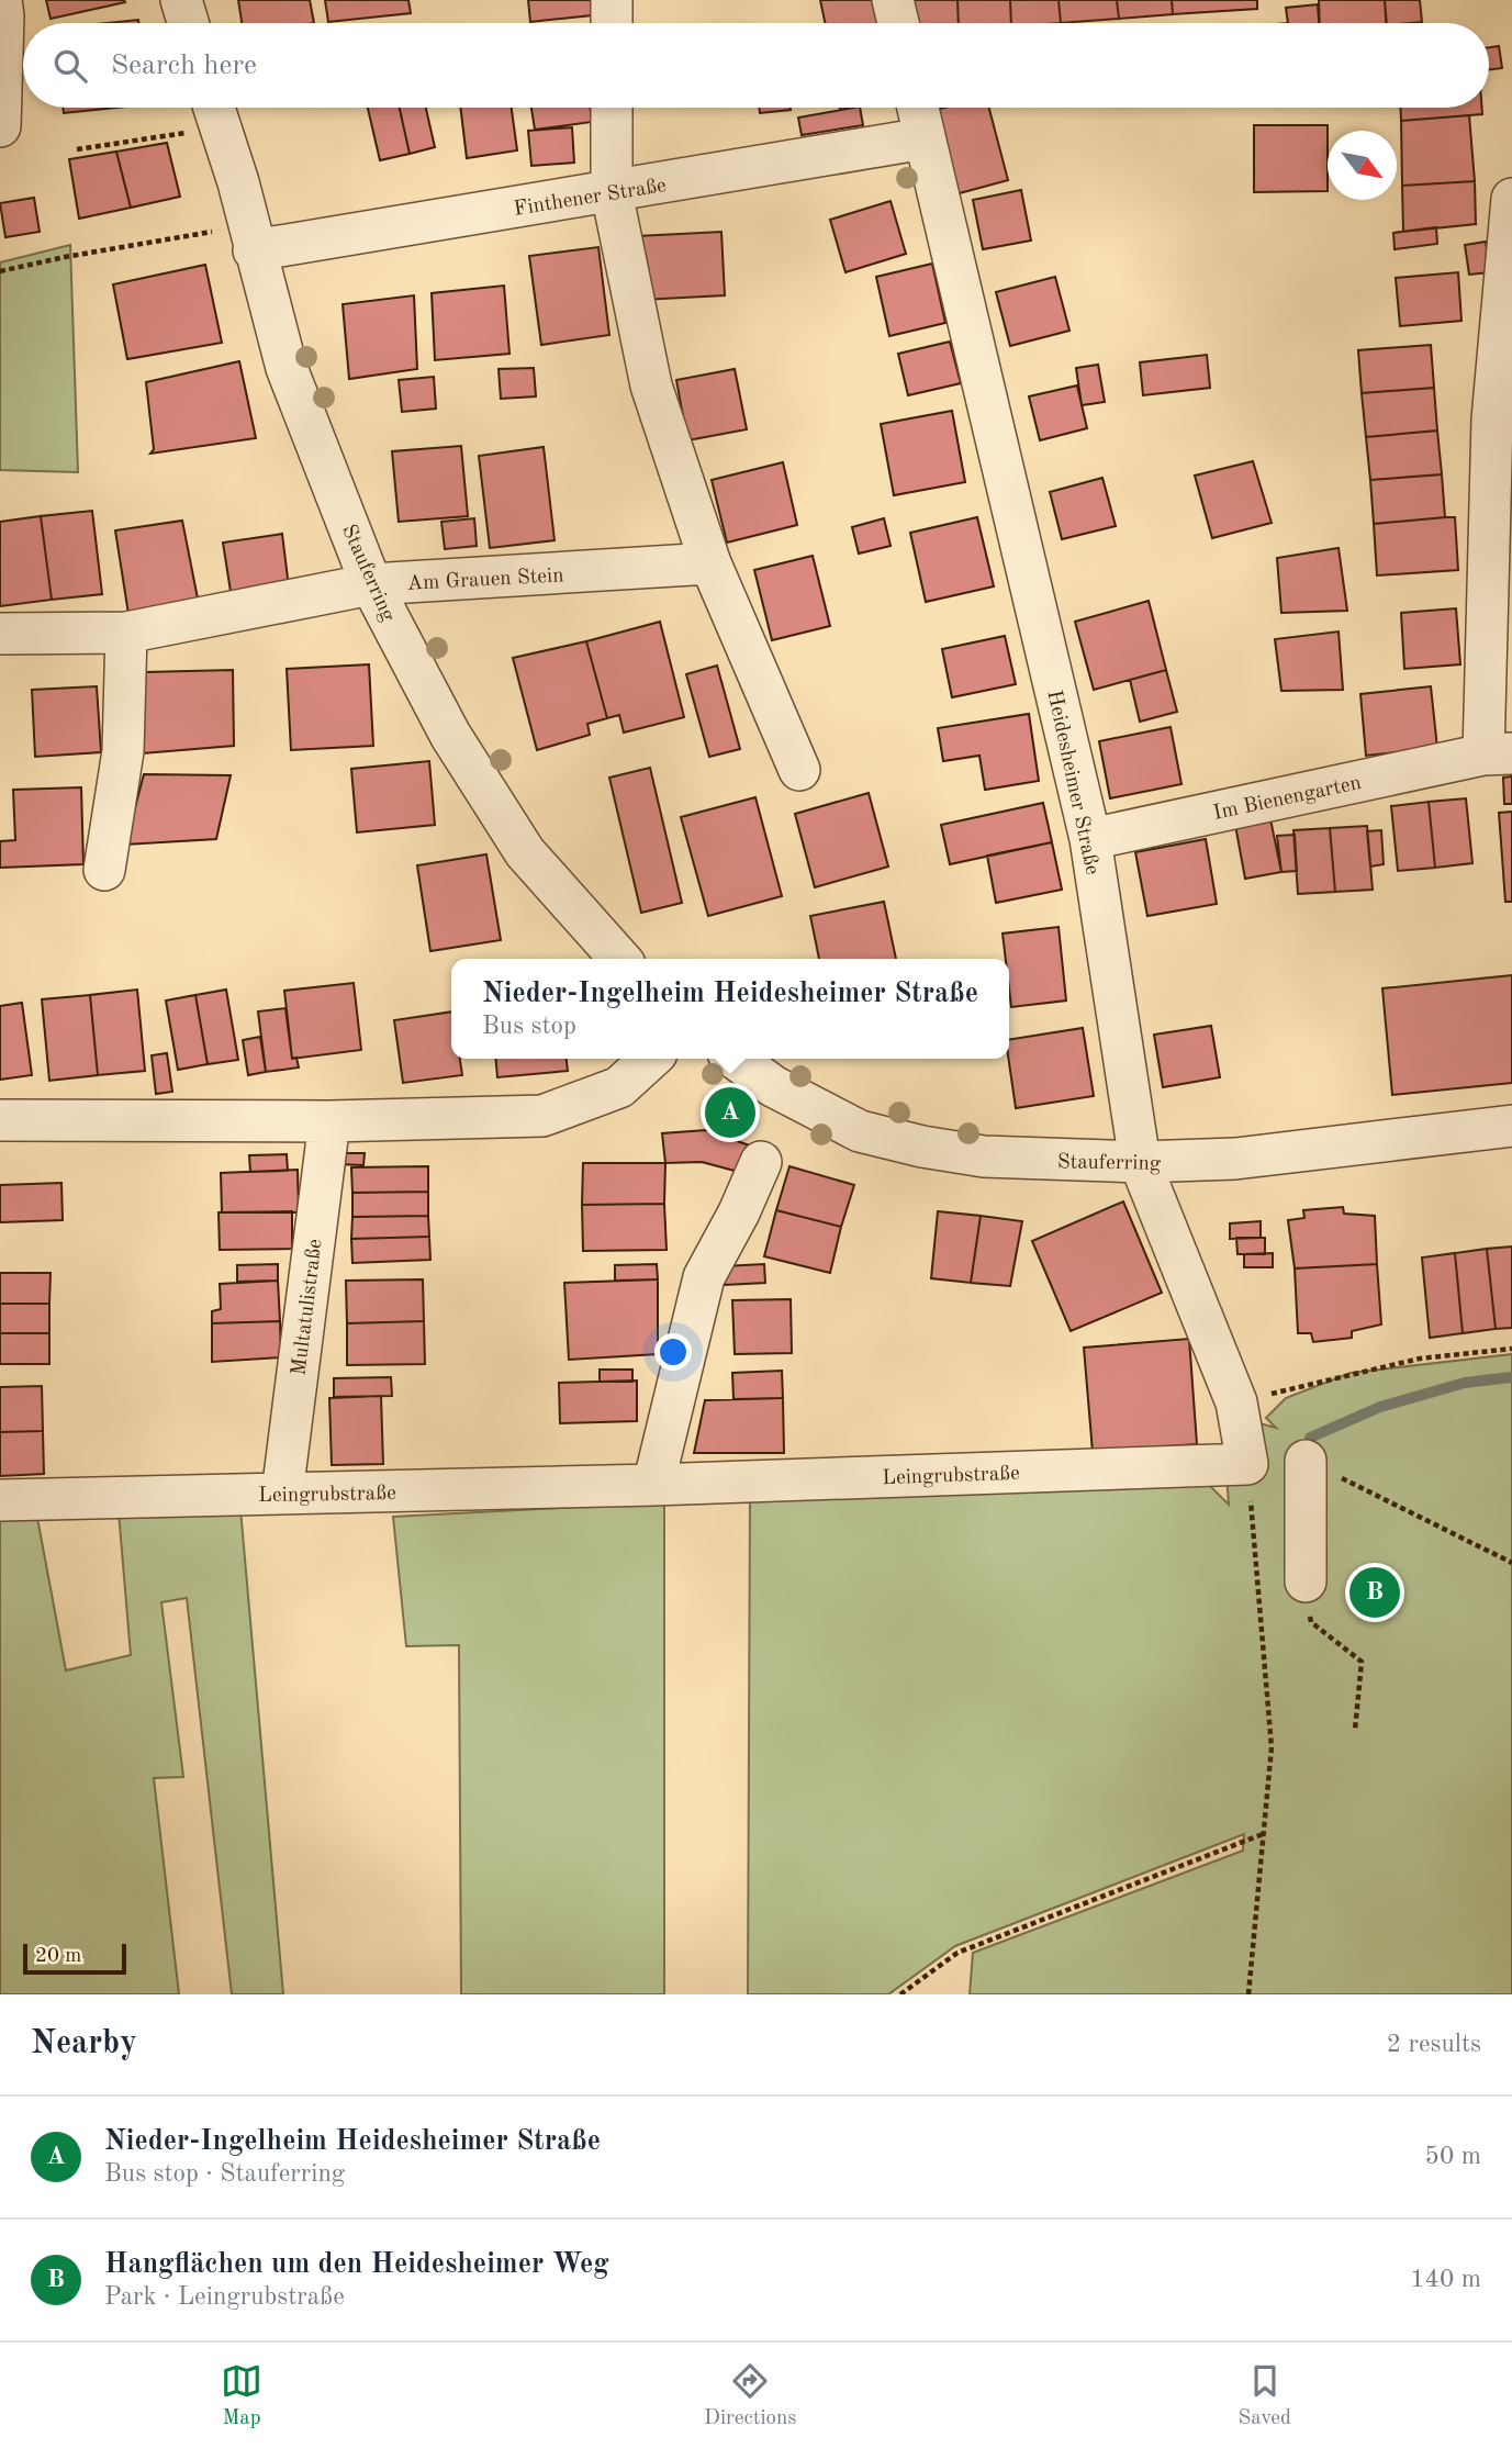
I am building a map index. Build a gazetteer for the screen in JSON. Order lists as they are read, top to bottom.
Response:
{
  "streets": {
    "street": [
      "Finthener Straße",
      "Stauferring",
      "Am Grauen Stein",
      "Heidesheimer Straße",
      "Im Bienengarten",
      "Multatulistraße",
      "Leingrubstraße"
    ]
  },
  "crossings": [
    ["Finthener Straße", "Stauferring"],
    ["Finthener Straße", "Heidesheimer Straße"],
    ["Stauferring", "Am Grauen Stein"],
    ["Stauferring", "Heidesheimer Straße"],
    ["Heidesheimer Straße", "Im Bienengarten"],
    ["Heidesheimer Straße", "Leingrubstraße"],
    ["Multatulistraße", "Leingrubstraße"]
  ],
  "scale_bar": "20 m",
  "north": "bottom right",
  "page": {
    "search": "Search here",
    "popup": ["Nieder-Ingelheim Heidesheimer Straße", "Bus stop"],
    "pins": ["A", "B"],
    "scale": "20 m",
    "heading": ["Nearby", "2 results"],
    "list": [
      {
        "mark": "A",
        "name": "Nieder-Ingelheim Heidesheimer Straße",
        "note": "Bus stop · Stauferring",
        "value": "50 m"
      },
      {
        "mark": "B",
        "name": "Hangflächen um den Heidesheimer Weg",
        "note": "Park · Leingrubstraße",
        "value": "140 m"
      }
    ],
    "nav": ["Map", "Directions", "Saved"]
  }
}
